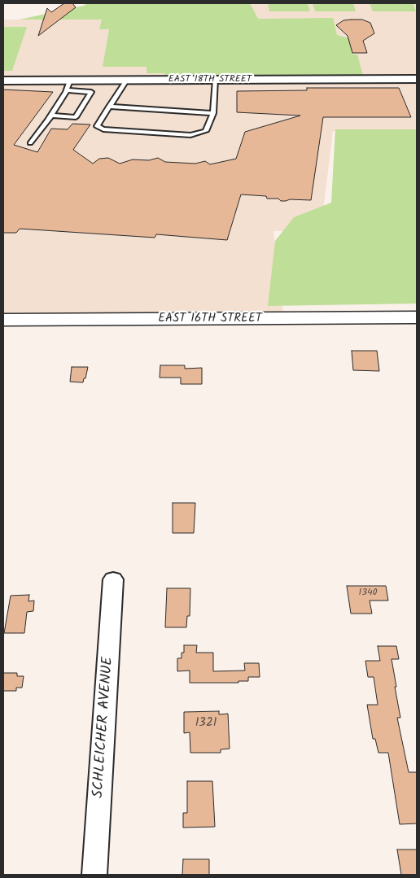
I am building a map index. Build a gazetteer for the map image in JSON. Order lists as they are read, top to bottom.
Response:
{
  "streets": {
    "street": ["EAST 18TH STREET", "EAST 16TH STREET", "SCHLEICHER AVENUE"]
  },
  "house_numbers": ["1340", "1321"]
}
